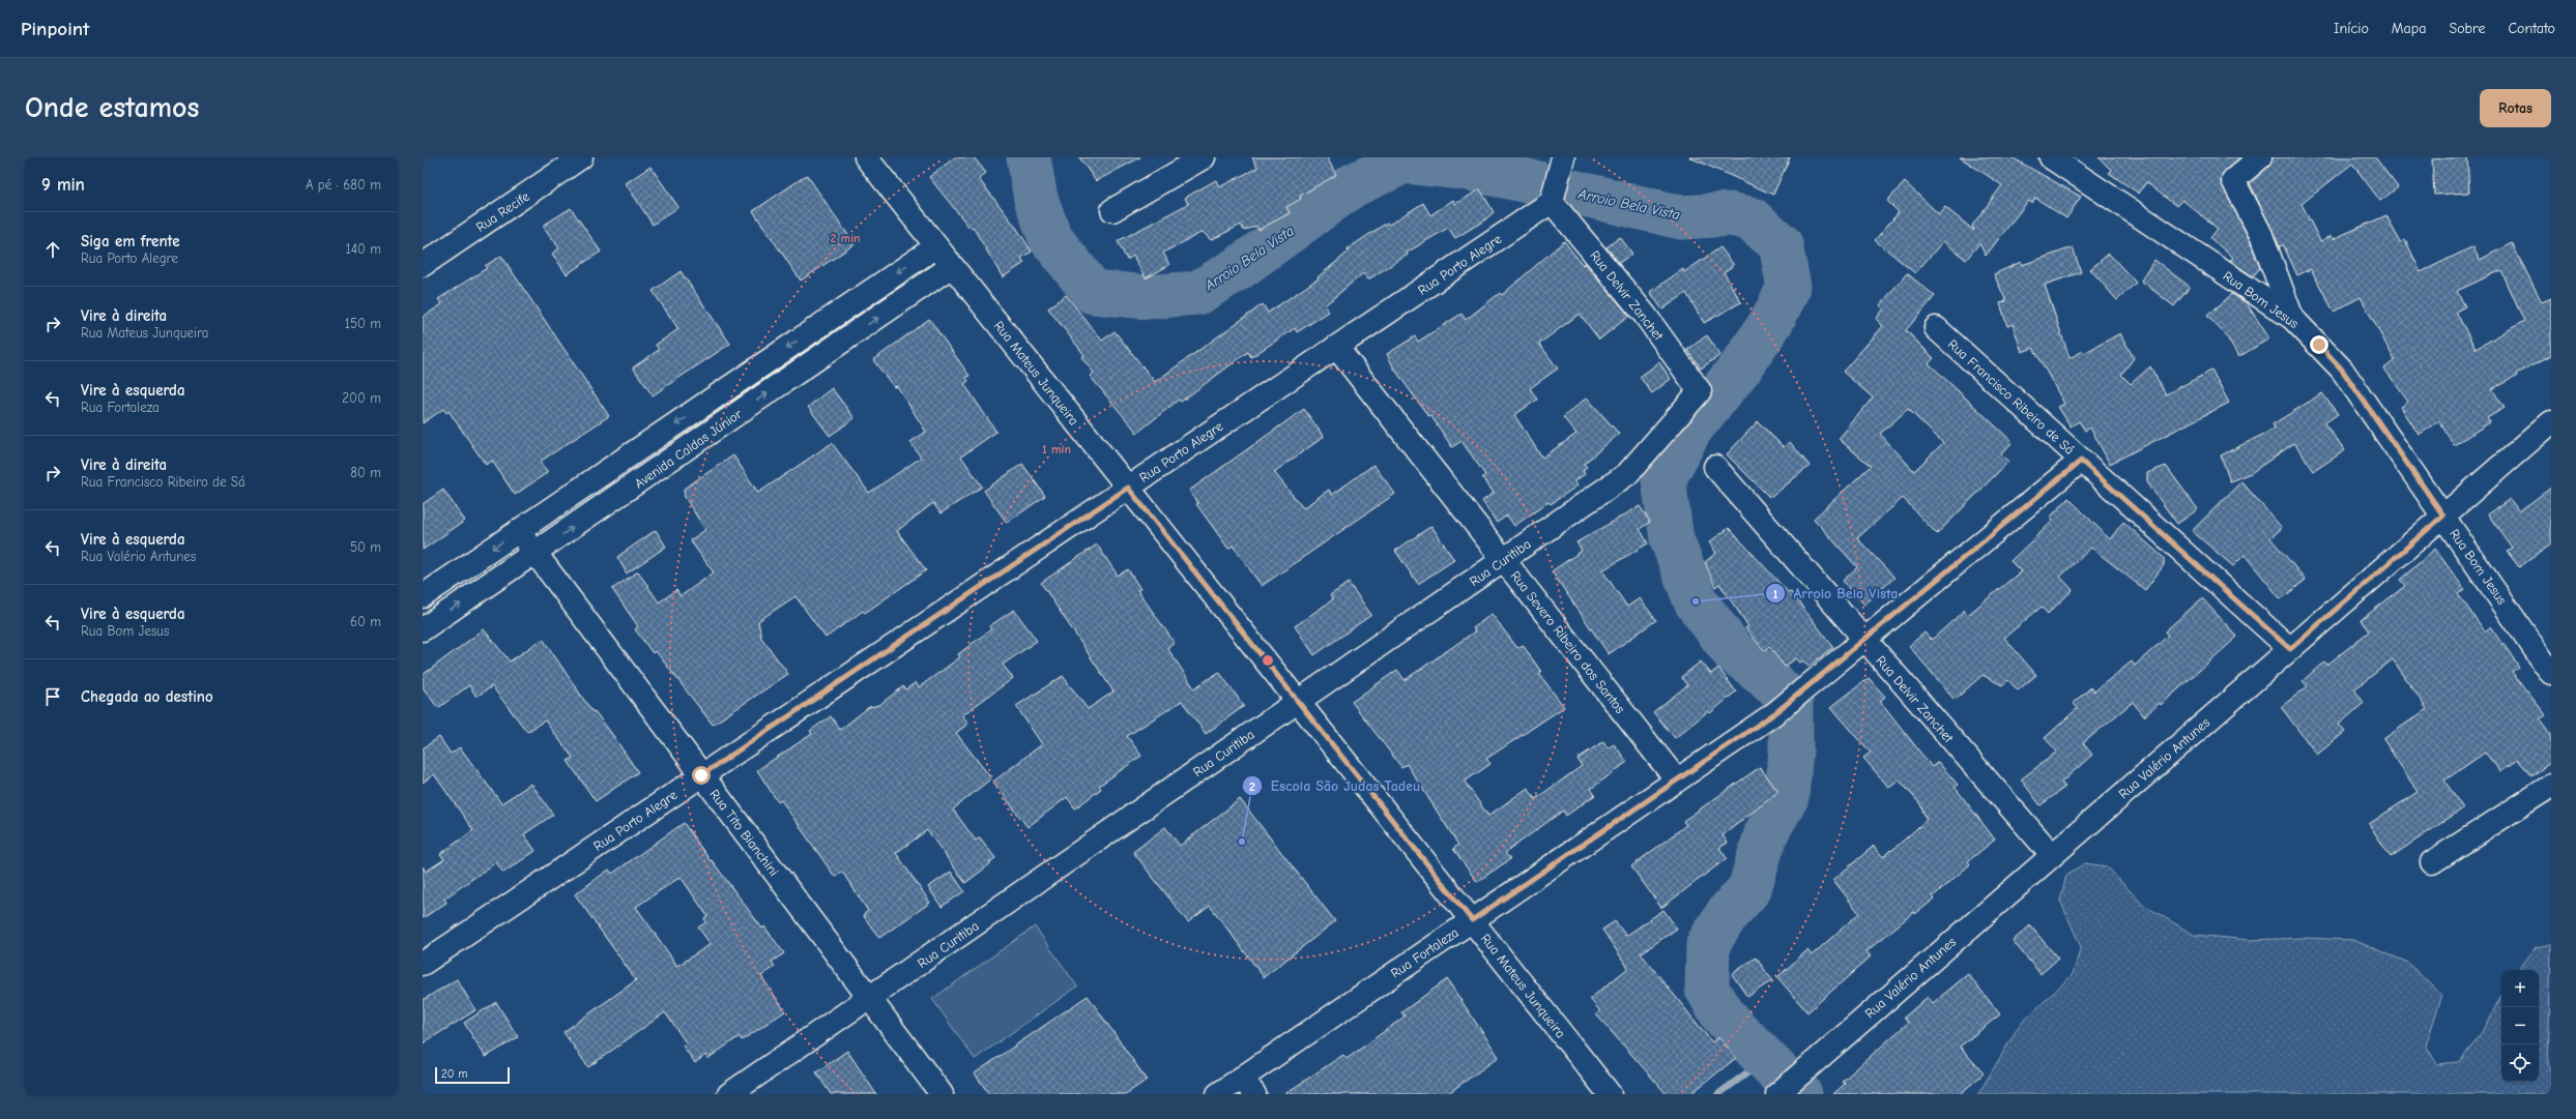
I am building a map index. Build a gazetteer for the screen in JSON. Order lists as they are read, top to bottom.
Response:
{
  "streets": {
    "street": [
      "Rua Recife",
      "Rua Porto Alegre",
      "Rua Delvir Zanchet",
      "Rua Bom Jesus",
      "Rua Mateus Junqueira",
      "Rua Francisco Ribeiro de Sá",
      "Avenida Caldas Júnior",
      "Rua Curitiba",
      "Rua Severo Ribeiro dos Santos",
      "Rua Valério Antunes",
      "Rua Tito Bianchini",
      "Rua Fortaleza"
    ]
  },
  "crossings": [
    ["Rua Porto Alegre", "Rua Delvir Zanchet"],
    ["Rua Porto Alegre", "Rua Mateus Junqueira"],
    ["Rua Porto Alegre", "Rua Severo Ribeiro dos Santos"],
    ["Rua Porto Alegre", "Rua Tito Bianchini"],
    ["Rua Delvir Zanchet", "Rua Curitiba"],
    ["Rua Delvir Zanchet", "Rua Valério Antunes"],
    ["Rua Delvir Zanchet", "Rua Fortaleza"],
    ["Rua Bom Jesus", "Rua Valério Antunes"],
    ["Rua Mateus Junqueira", "Avenida Caldas Júnior"],
    ["Rua Mateus Junqueira", "Rua Curitiba"],
    ["Rua Mateus Junqueira", "Rua Fortaleza"],
    ["Rua Francisco Ribeiro de Sá", "Rua Valério Antunes"],
    ["Rua Francisco Ribeiro de Sá", "Rua Fortaleza"],
    ["Avenida Caldas Júnior", "Rua Tito Bianchini"],
    ["Rua Curitiba", "Rua Severo Ribeiro dos Santos"],
    ["Rua Curitiba", "Rua Tito Bianchini"],
    ["Rua Severo Ribeiro dos Santos", "Rua Fortaleza"]
  ],
  "water": ["Arroio Bela Vista"],
  "places": ["Arroio Bela Vista", "Escola São Judas Tadeu"],
  "scale_bar": "20 m",
  "page": {
    "header": "Pinpoint",
    "nav": [
      "Início",
      "Mapa",
      "Sobre",
      "Contato"
    ],
    "buttons": "Rotas",
    "title": "Onde estamos",
    "heading": ["9 min", "A pé · 680 m"],
    "list": [
      ["Siga em frente", "Rua Porto Alegre", "140 m"],
      ["Vire à direita", "Rua Mateus Junqueira", "150 m"],
      ["Vire à esquerda", "Rua Fortaleza", "200 m"],
      ["Vire à direita", "Rua Francisco Ribeiro de Sá", "80 m"],
      ["Vire à esquerda", "Rua Valério Antunes", "50 m"],
      ["Vire à esquerda", "Rua Bom Jesus", "60 m"],
      "Chegada ao destino"
    ],
    "map_buttons": ["+", "−"],
    "scale": "20 m"
  },
  "rings": ["2 min", "1 min"]
}
